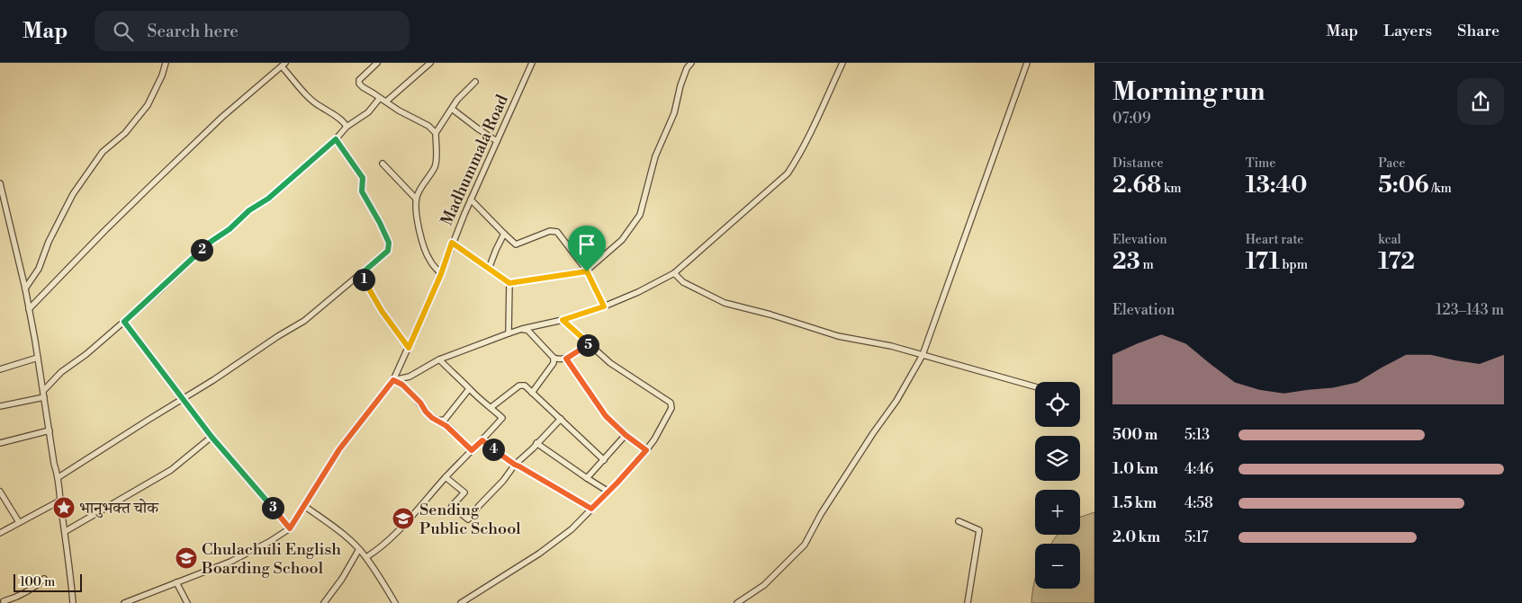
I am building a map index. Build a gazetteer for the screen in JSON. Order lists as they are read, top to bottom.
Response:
{
  "streets": {
    "street": ["Madhummala Road"]
  },
  "places": {
    "place": ["भानुभक्त चोक"],
    "school or university": ["Sending Public School", "Chulachuli English Boarding School"]
  },
  "scale_bar": "100 m",
  "page": {
    "header": "Map",
    "search": "Search here",
    "nav": ["Map", "Layers", "Share"],
    "heading": ["Morning run", "07:09"],
    "stats": [
      ["Distance", "2.68 km"],
      ["Time", "13:40"],
      ["Pace", "5:06 /km"],
      ["Elevation", "23 m"],
      ["Heart rate", "171 bpm"],
      ["kcal", "172"]
    ],
    "pins": [
      "2",
      "1",
      "5",
      "4",
      "3"
    ],
    "chart": ["Elevation", "123–143 m"],
    "map_buttons": ["+", "−"],
    "list": [
      {
        "name": "500 m",
        "note": "5:13"
      },
      {
        "name": "1.0 km",
        "note": "4:46"
      },
      {
        "name": "1.5 km",
        "note": "4:58"
      },
      {
        "name": "2.0 km",
        "note": "5:17"
      }
    ],
    "scale": "100 m"
  }
}
